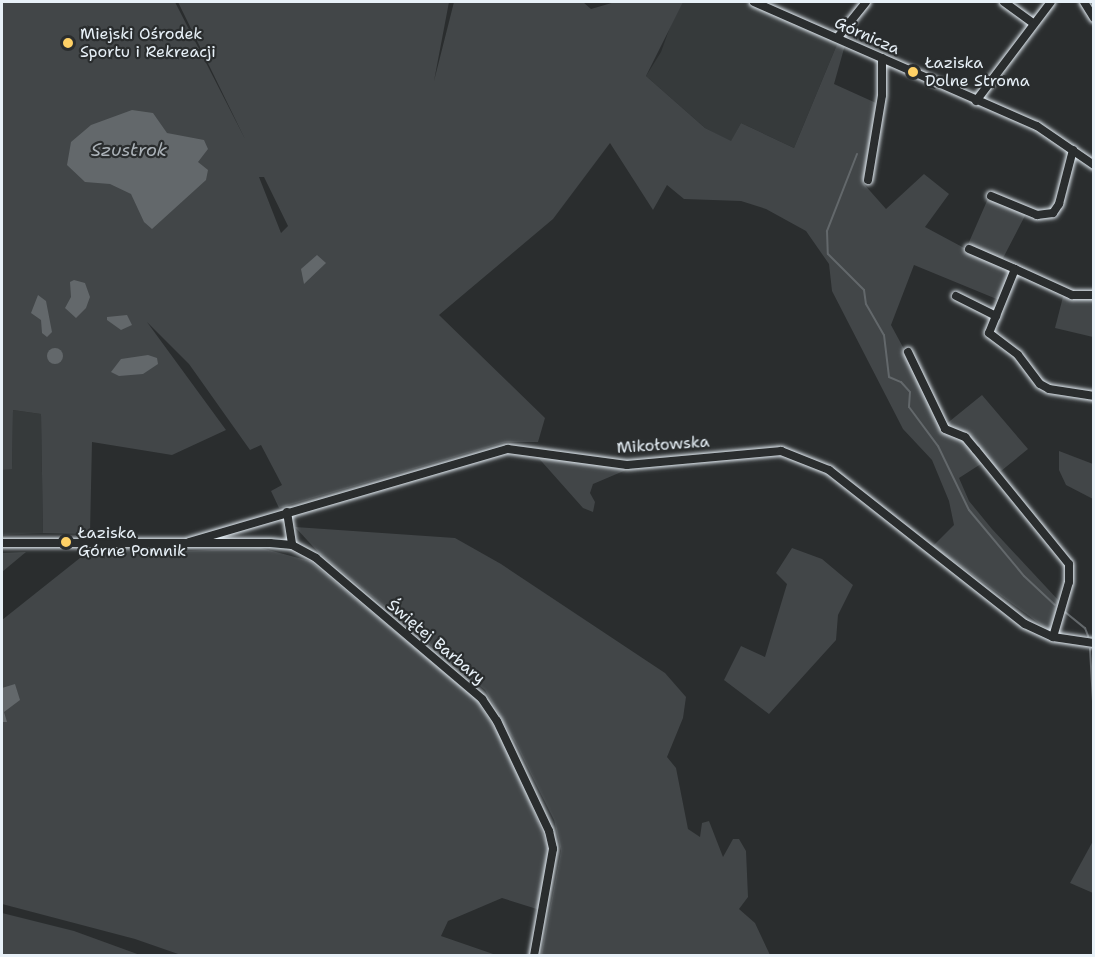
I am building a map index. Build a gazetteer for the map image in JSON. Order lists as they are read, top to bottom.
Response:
{
  "streets": {
    "street": ["Górnicza", "Mikołowska", "Świętej Barbary"]
  },
  "crossings": [
    ["Mikołowska", "Świętej Barbary"]
  ],
  "water": ["Szustrok"],
  "places": ["Miejski Ośrodek Sportu i Rekreacji", "Łaziska Dolne Stroma", "Łaziska Górne Pomnik"]
}
